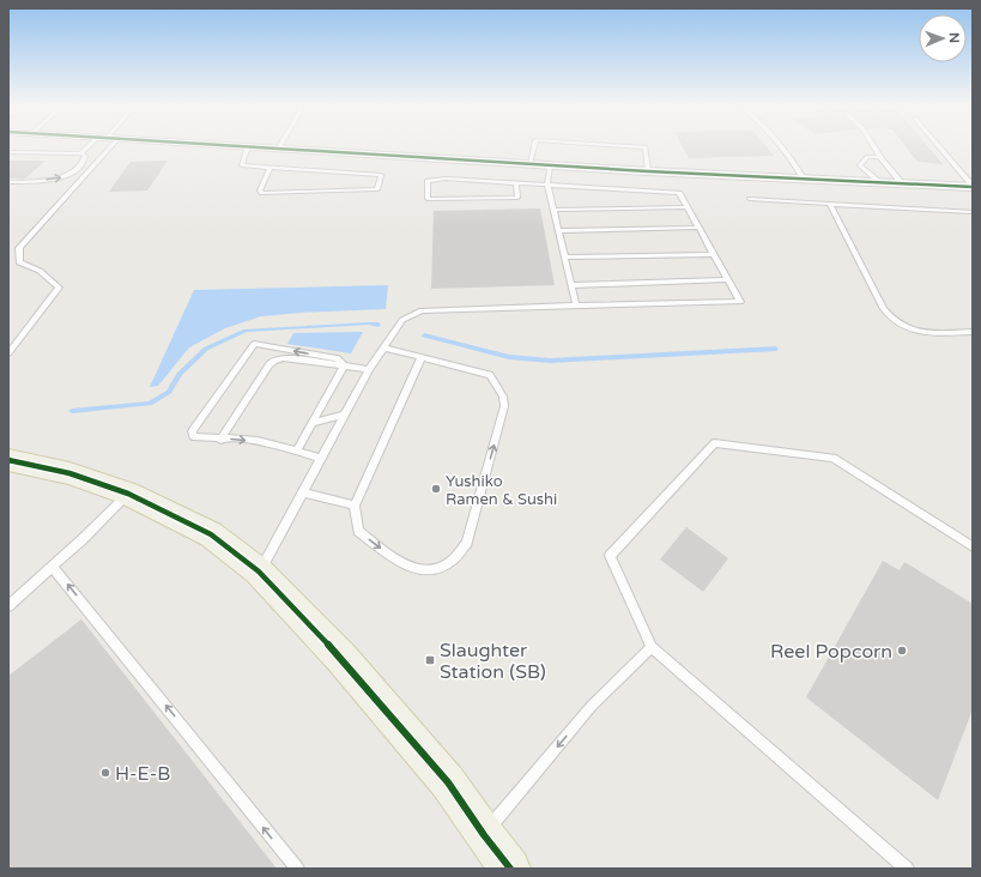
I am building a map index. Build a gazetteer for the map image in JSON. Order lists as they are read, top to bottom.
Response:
{
  "places": {
    "other": ["Yushiko Ramen & Sushi", "Reel Popcorn", "H-E-B"],
    "transit": ["Slaughter Station (SB)"]
  },
  "north": "right"
}
